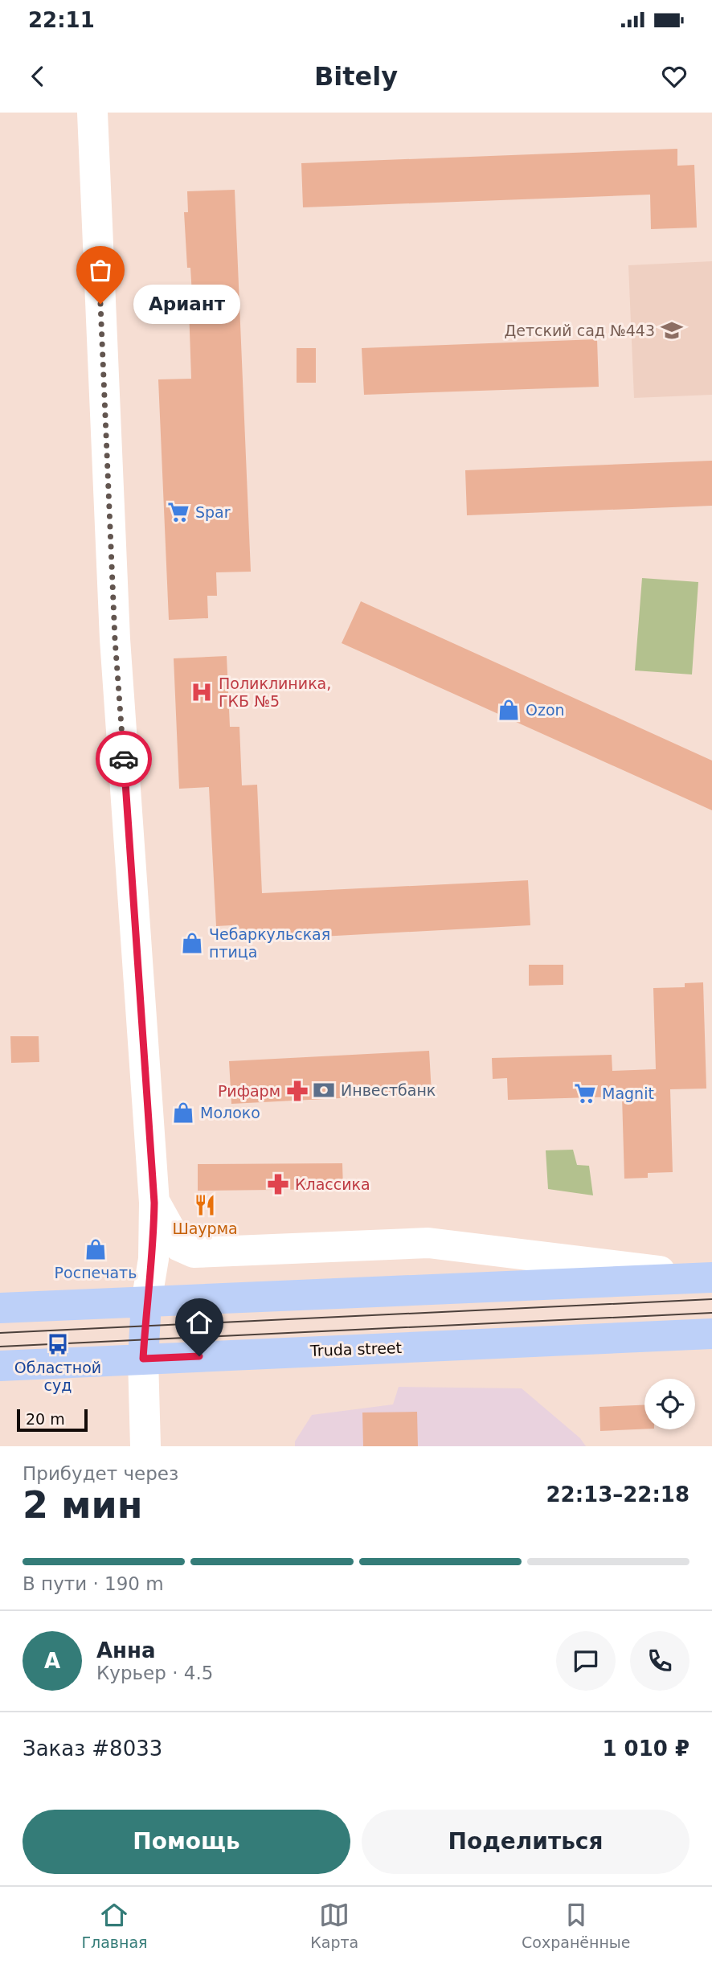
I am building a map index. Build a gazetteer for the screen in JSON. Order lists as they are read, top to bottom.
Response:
{
  "streets": {
    "main road": ["Truda street"]
  },
  "places": {
    "other": ["Ариант"],
    "school or university": ["Детский сад №443"],
    "supermarket": ["Spar", "Magnit"],
    "hospital": ["Поликлиника, ГКБ №5"],
    "shop": [
      "Ozon",
      "Чебаркульская птица",
      "Молоко",
      "Роспечать"
    ],
    "bank": ["Инвестбанк"],
    "pharmacy": ["Рифарм", "Классика"],
    "restaurant": ["Шаурма"],
    "bus stop": ["Областной суд"]
  },
  "scale_bar": "20 m",
  "page": {
    "status": "22:11",
    "header": "Bitely",
    "bubble": "Ариант",
    "scale": "20 m",
    "heading": ["2 мин", "Прибудет через", "22:13–22:18"],
    "panel": [
      "Анна",
      "Курьер · 4.5",
      "Заказ #8033",
      "1 010 ₽"
    ],
    "bar": "В пути · 190 m",
    "round": "А",
    "buttons": ["Помощь", "Поделиться"],
    "tabs": ["Главная", "Карта", "Сохранённые"]
  }
}
